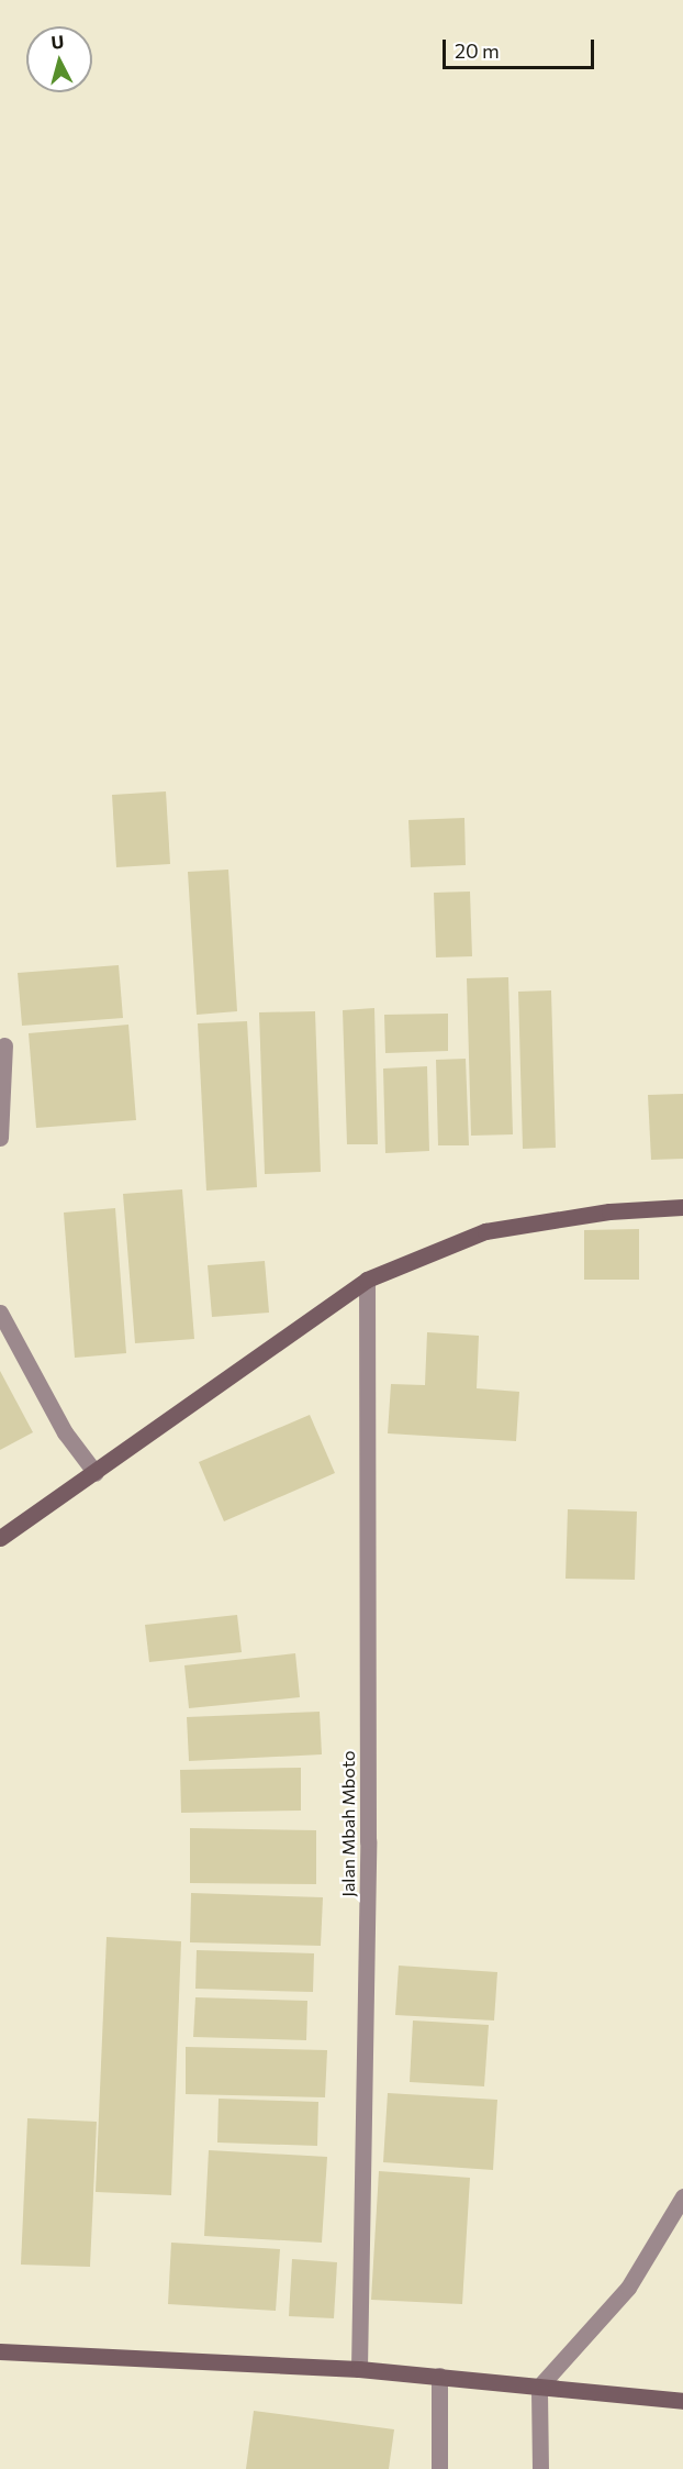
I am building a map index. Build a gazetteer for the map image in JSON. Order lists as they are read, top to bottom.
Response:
{
  "streets": {
    "street": ["Jalan Mbah Mboto"]
  },
  "scale_bar": "20 m",
  "north": "top"
}
